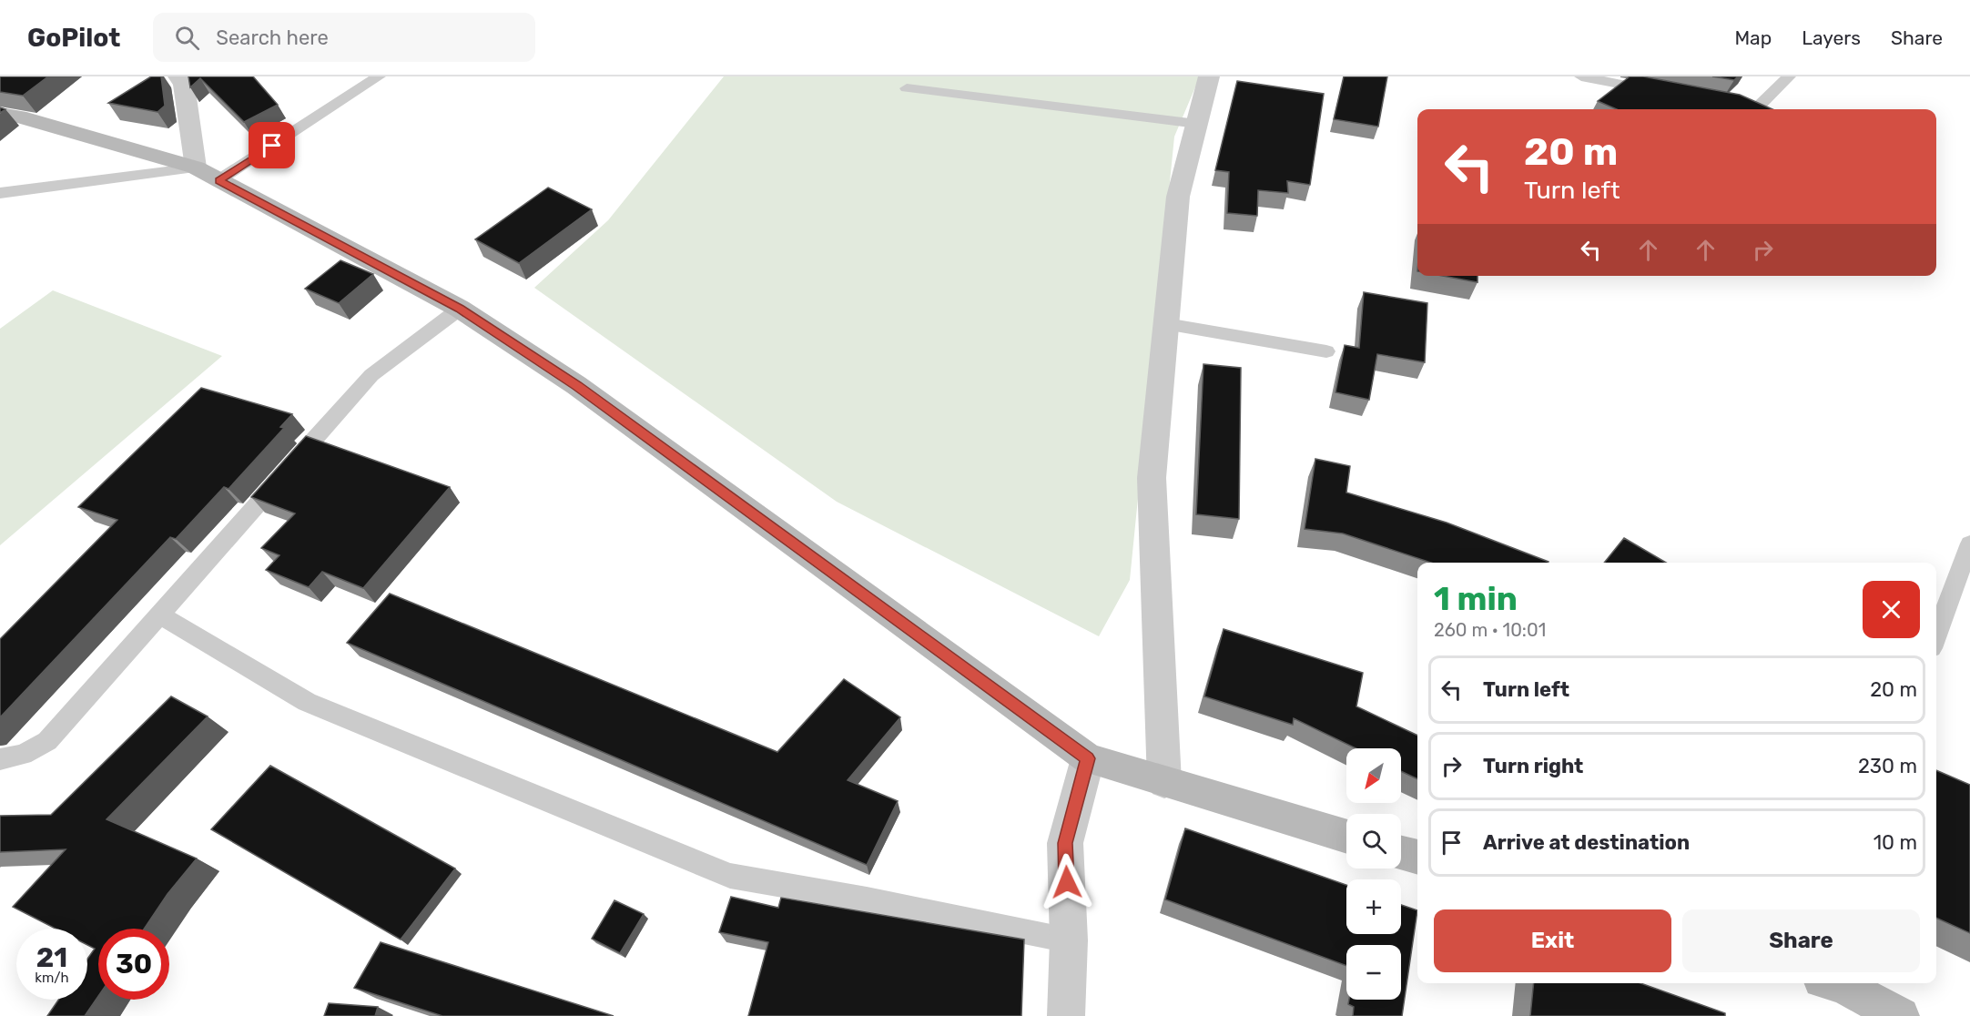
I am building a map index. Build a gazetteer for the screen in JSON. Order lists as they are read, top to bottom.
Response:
{
  "north": "bottom left",
  "page": {
    "header": "GoPilot",
    "search": "Search here",
    "nav": ["Map", "Layers", "Share"],
    "turn": ["20 m", "Turn left"],
    "heading": ["1 min", "260 m · 10:01"],
    "list": [
      {
        "name": "Turn left",
        "value": "20 m"
      },
      {
        "name": "Turn right",
        "value": "230 m"
      },
      {
        "name": "Arrive at destination",
        "value": "10 m"
      }
    ],
    "map_buttons": ["+", "−"],
    "buttons": ["Exit", "Share"],
    "speed": "21 km/h",
    "limit": "30"
  }
}
